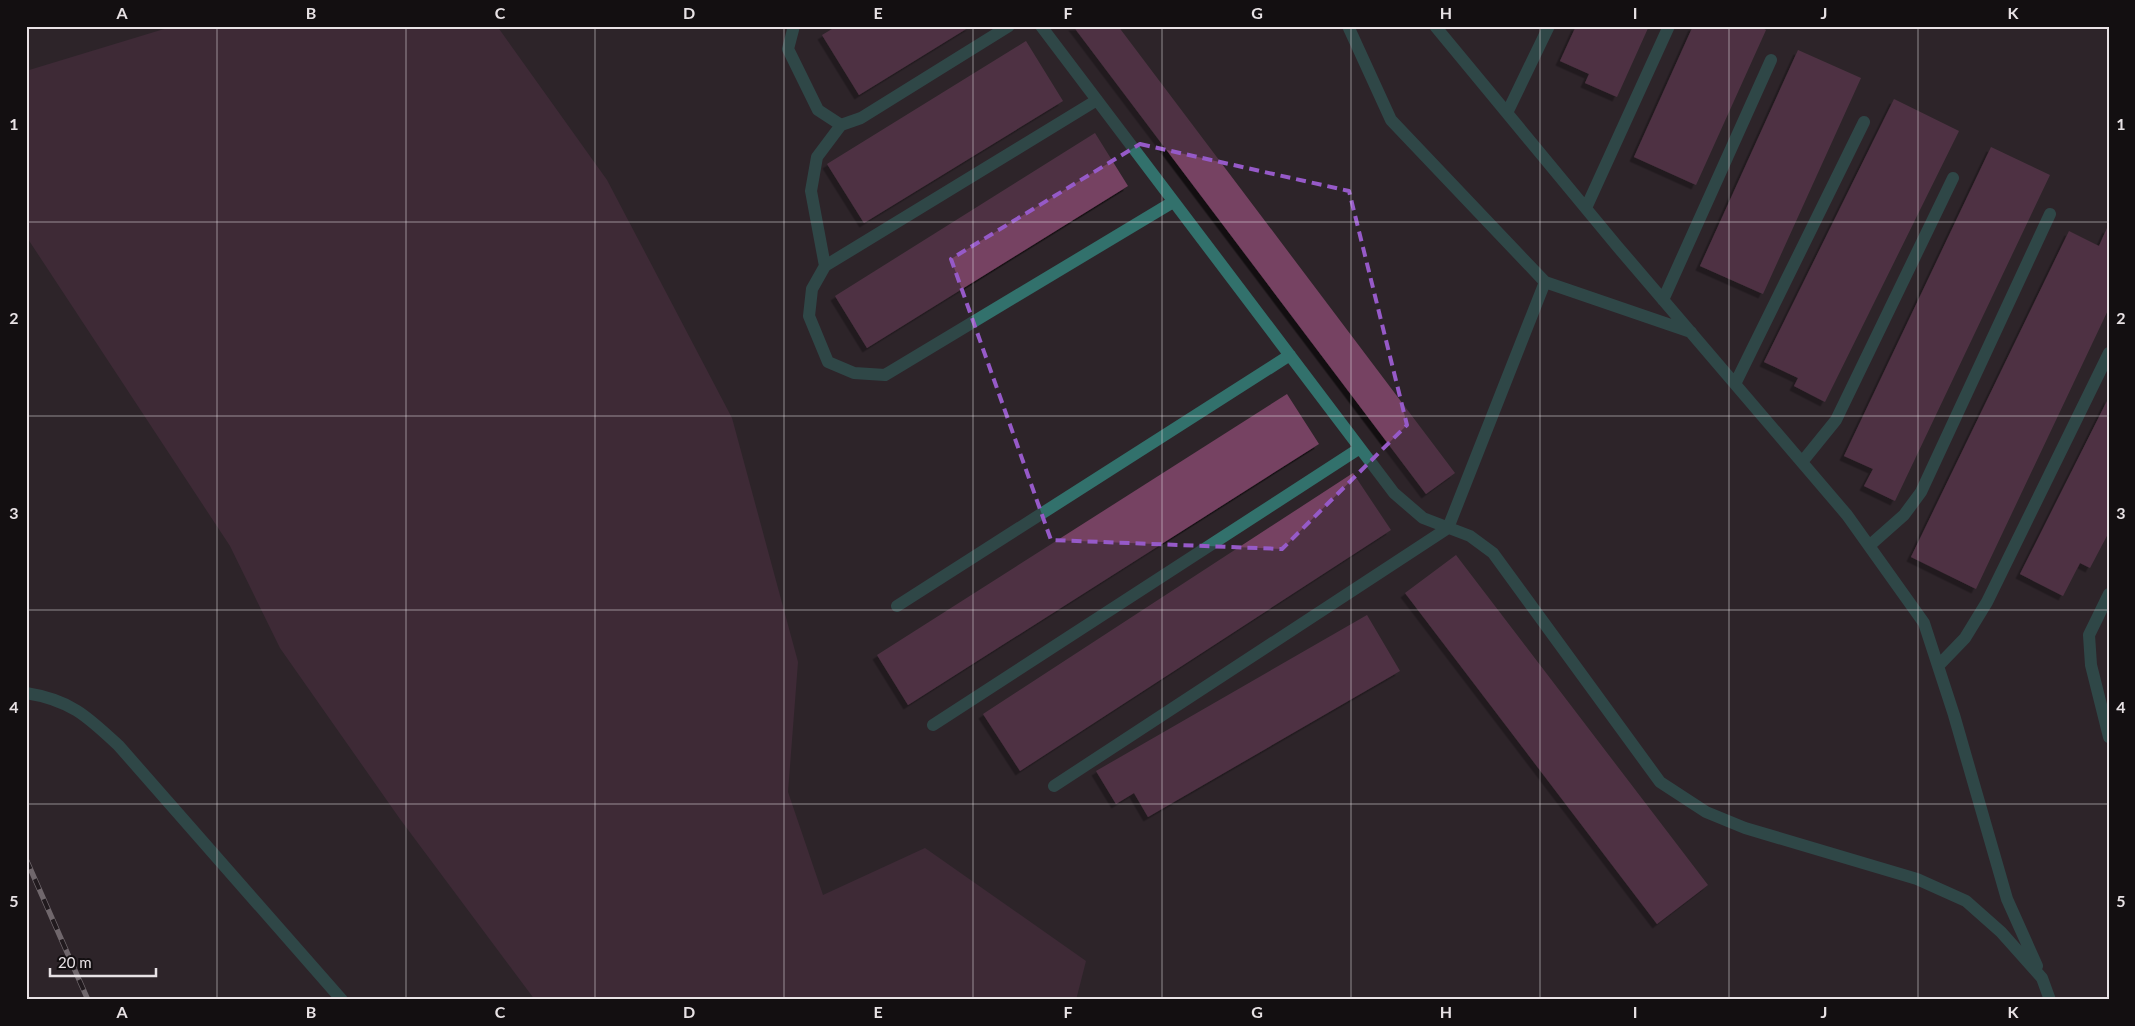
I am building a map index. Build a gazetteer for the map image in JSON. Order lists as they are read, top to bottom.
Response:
{
  "scale_bar": "20 m",
  "grid": {
    "columns": [
      "A",
      "B",
      "C",
      "D",
      "E",
      "F",
      "G",
      "H",
      "I",
      "J",
      "K"
    ],
    "rows": [
      "1",
      "2",
      "3",
      "4",
      "5"
    ]
  }
}
